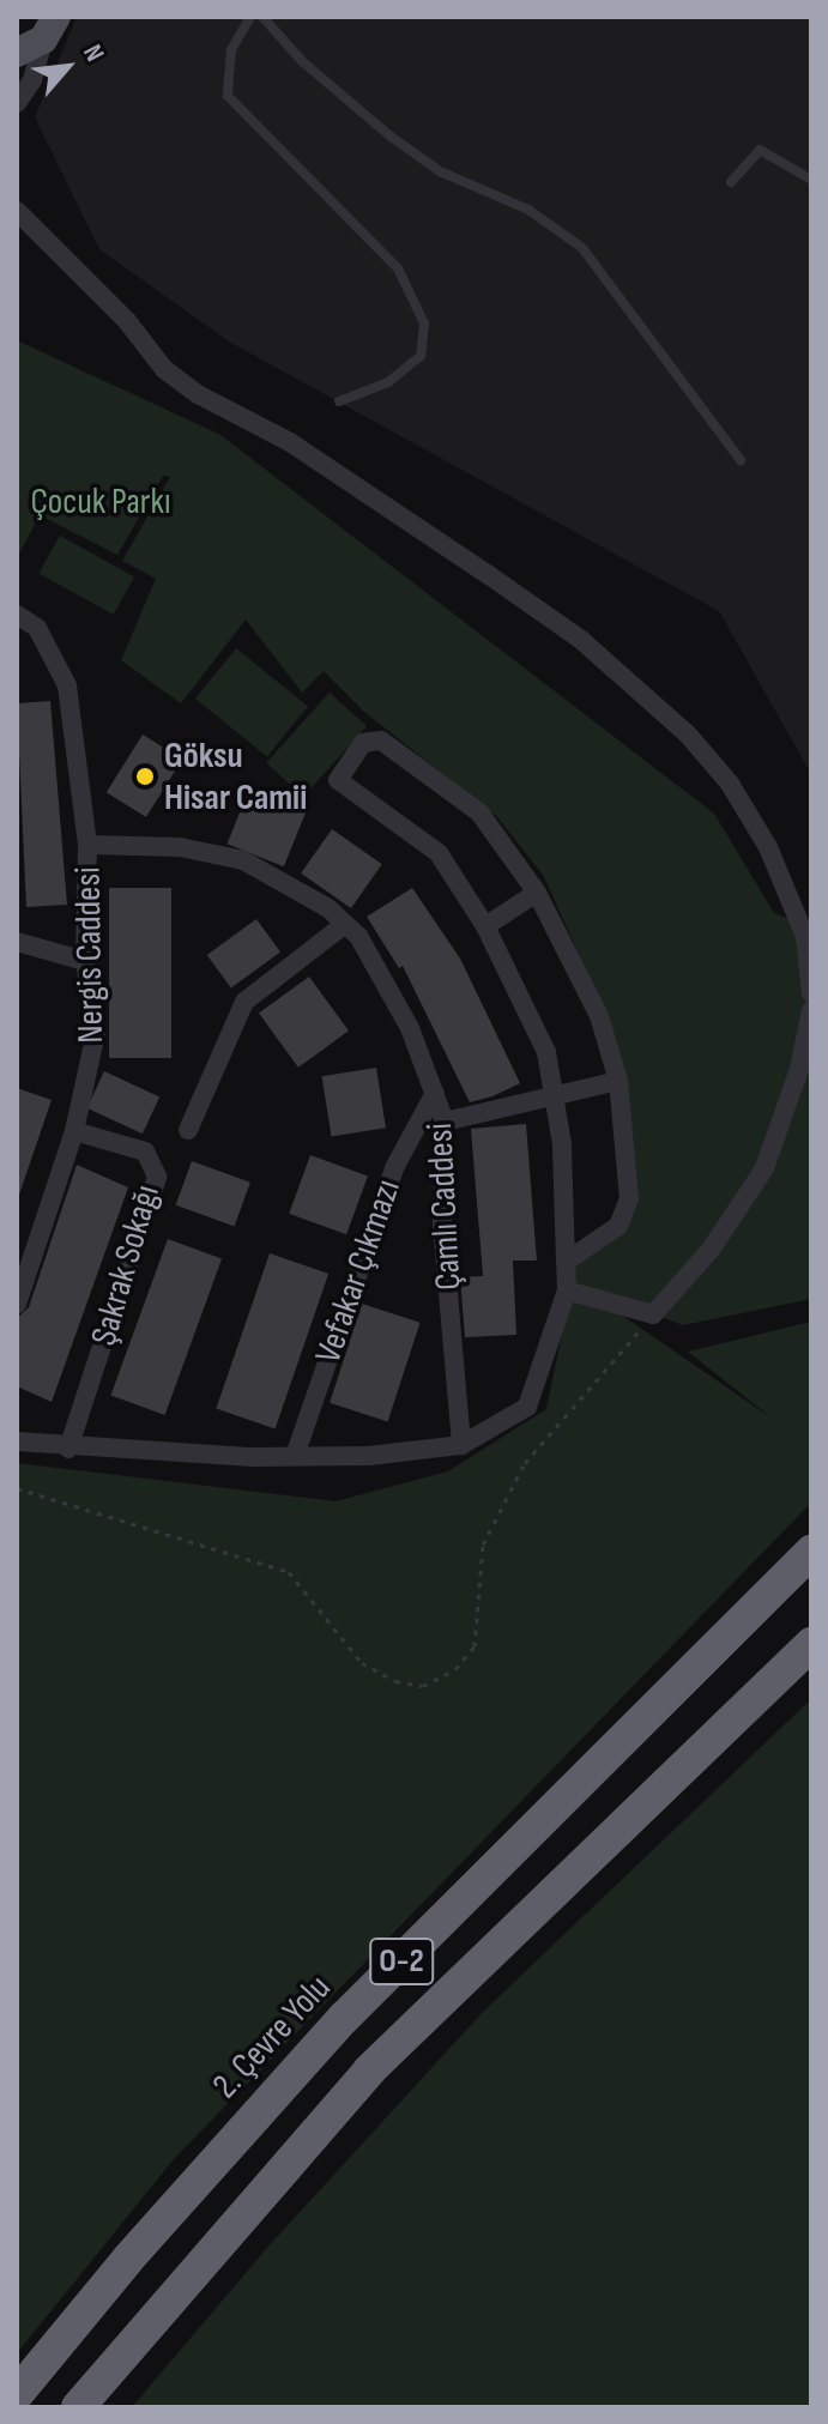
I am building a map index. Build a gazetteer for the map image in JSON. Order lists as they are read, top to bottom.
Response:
{
  "streets": {
    "highway": ["O-2", "2. Çevre Yolu"],
    "street": [
      "Nergis Caddesi",
      "Çamlı Caddesi",
      "Şakrak Sokağı",
      "Vefakar Çıkmazı"
    ]
  },
  "crossings": [
    ["Nergis Caddesi", "Çamlı Caddesi"],
    ["Nergis Caddesi", "Şakrak Sokağı"],
    ["Çamlı Caddesi", "Vefakar Çıkmazı"]
  ],
  "parks": ["Çocuk Parkı"],
  "places": ["Göksu Hisar Camii"],
  "north": "top right"
}
